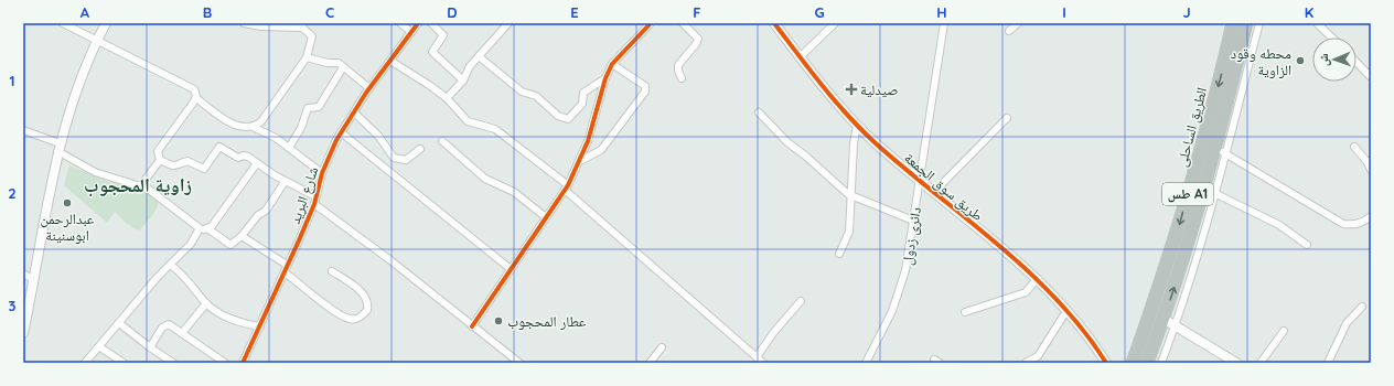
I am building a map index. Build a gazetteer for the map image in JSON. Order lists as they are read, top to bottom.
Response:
{
  "streets": {
    "highway": ["الطريق الساحلى", "طس A1"],
    "street": ["طريق سوق الجمعة", "شارع البريد", "دائرى زدول"]
  },
  "crossings": [
    ["طريق سوق الجمعة", "دائرى زدول"]
  ],
  "districts": ["زاوية المحجوب"],
  "places": {
    "other": ["محطه وقود الزاوية", "عبدالرحمن ابوسنينة", "عطار المحجوب"],
    "health": ["صيدلية"]
  },
  "north": "left",
  "grid": {
    "columns": [
      "A",
      "B",
      "C",
      "D",
      "E",
      "F",
      "G",
      "H",
      "I",
      "J",
      "K"
    ],
    "rows": ["1", "2", "3"]
  }
}
